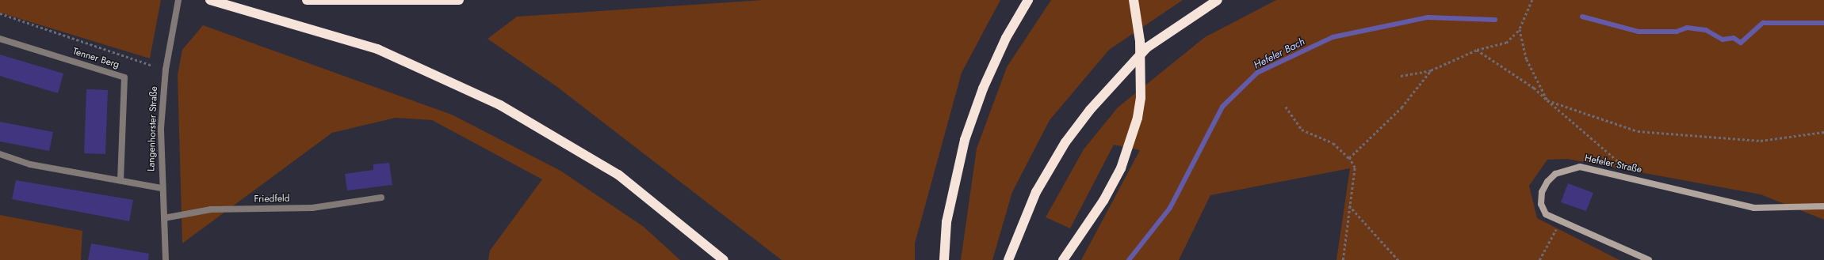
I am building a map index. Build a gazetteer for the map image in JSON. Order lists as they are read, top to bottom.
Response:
{
  "streets": {
    "main road": ["Hefeler Straße"],
    "street": ["Tenner Berg", "Langenhorster Straße", "Friedfeld"]
  },
  "crossings": [
    ["Langenhorster Straße", "Friedfeld"]
  ],
  "water": ["Hefeler Bach"]
}
